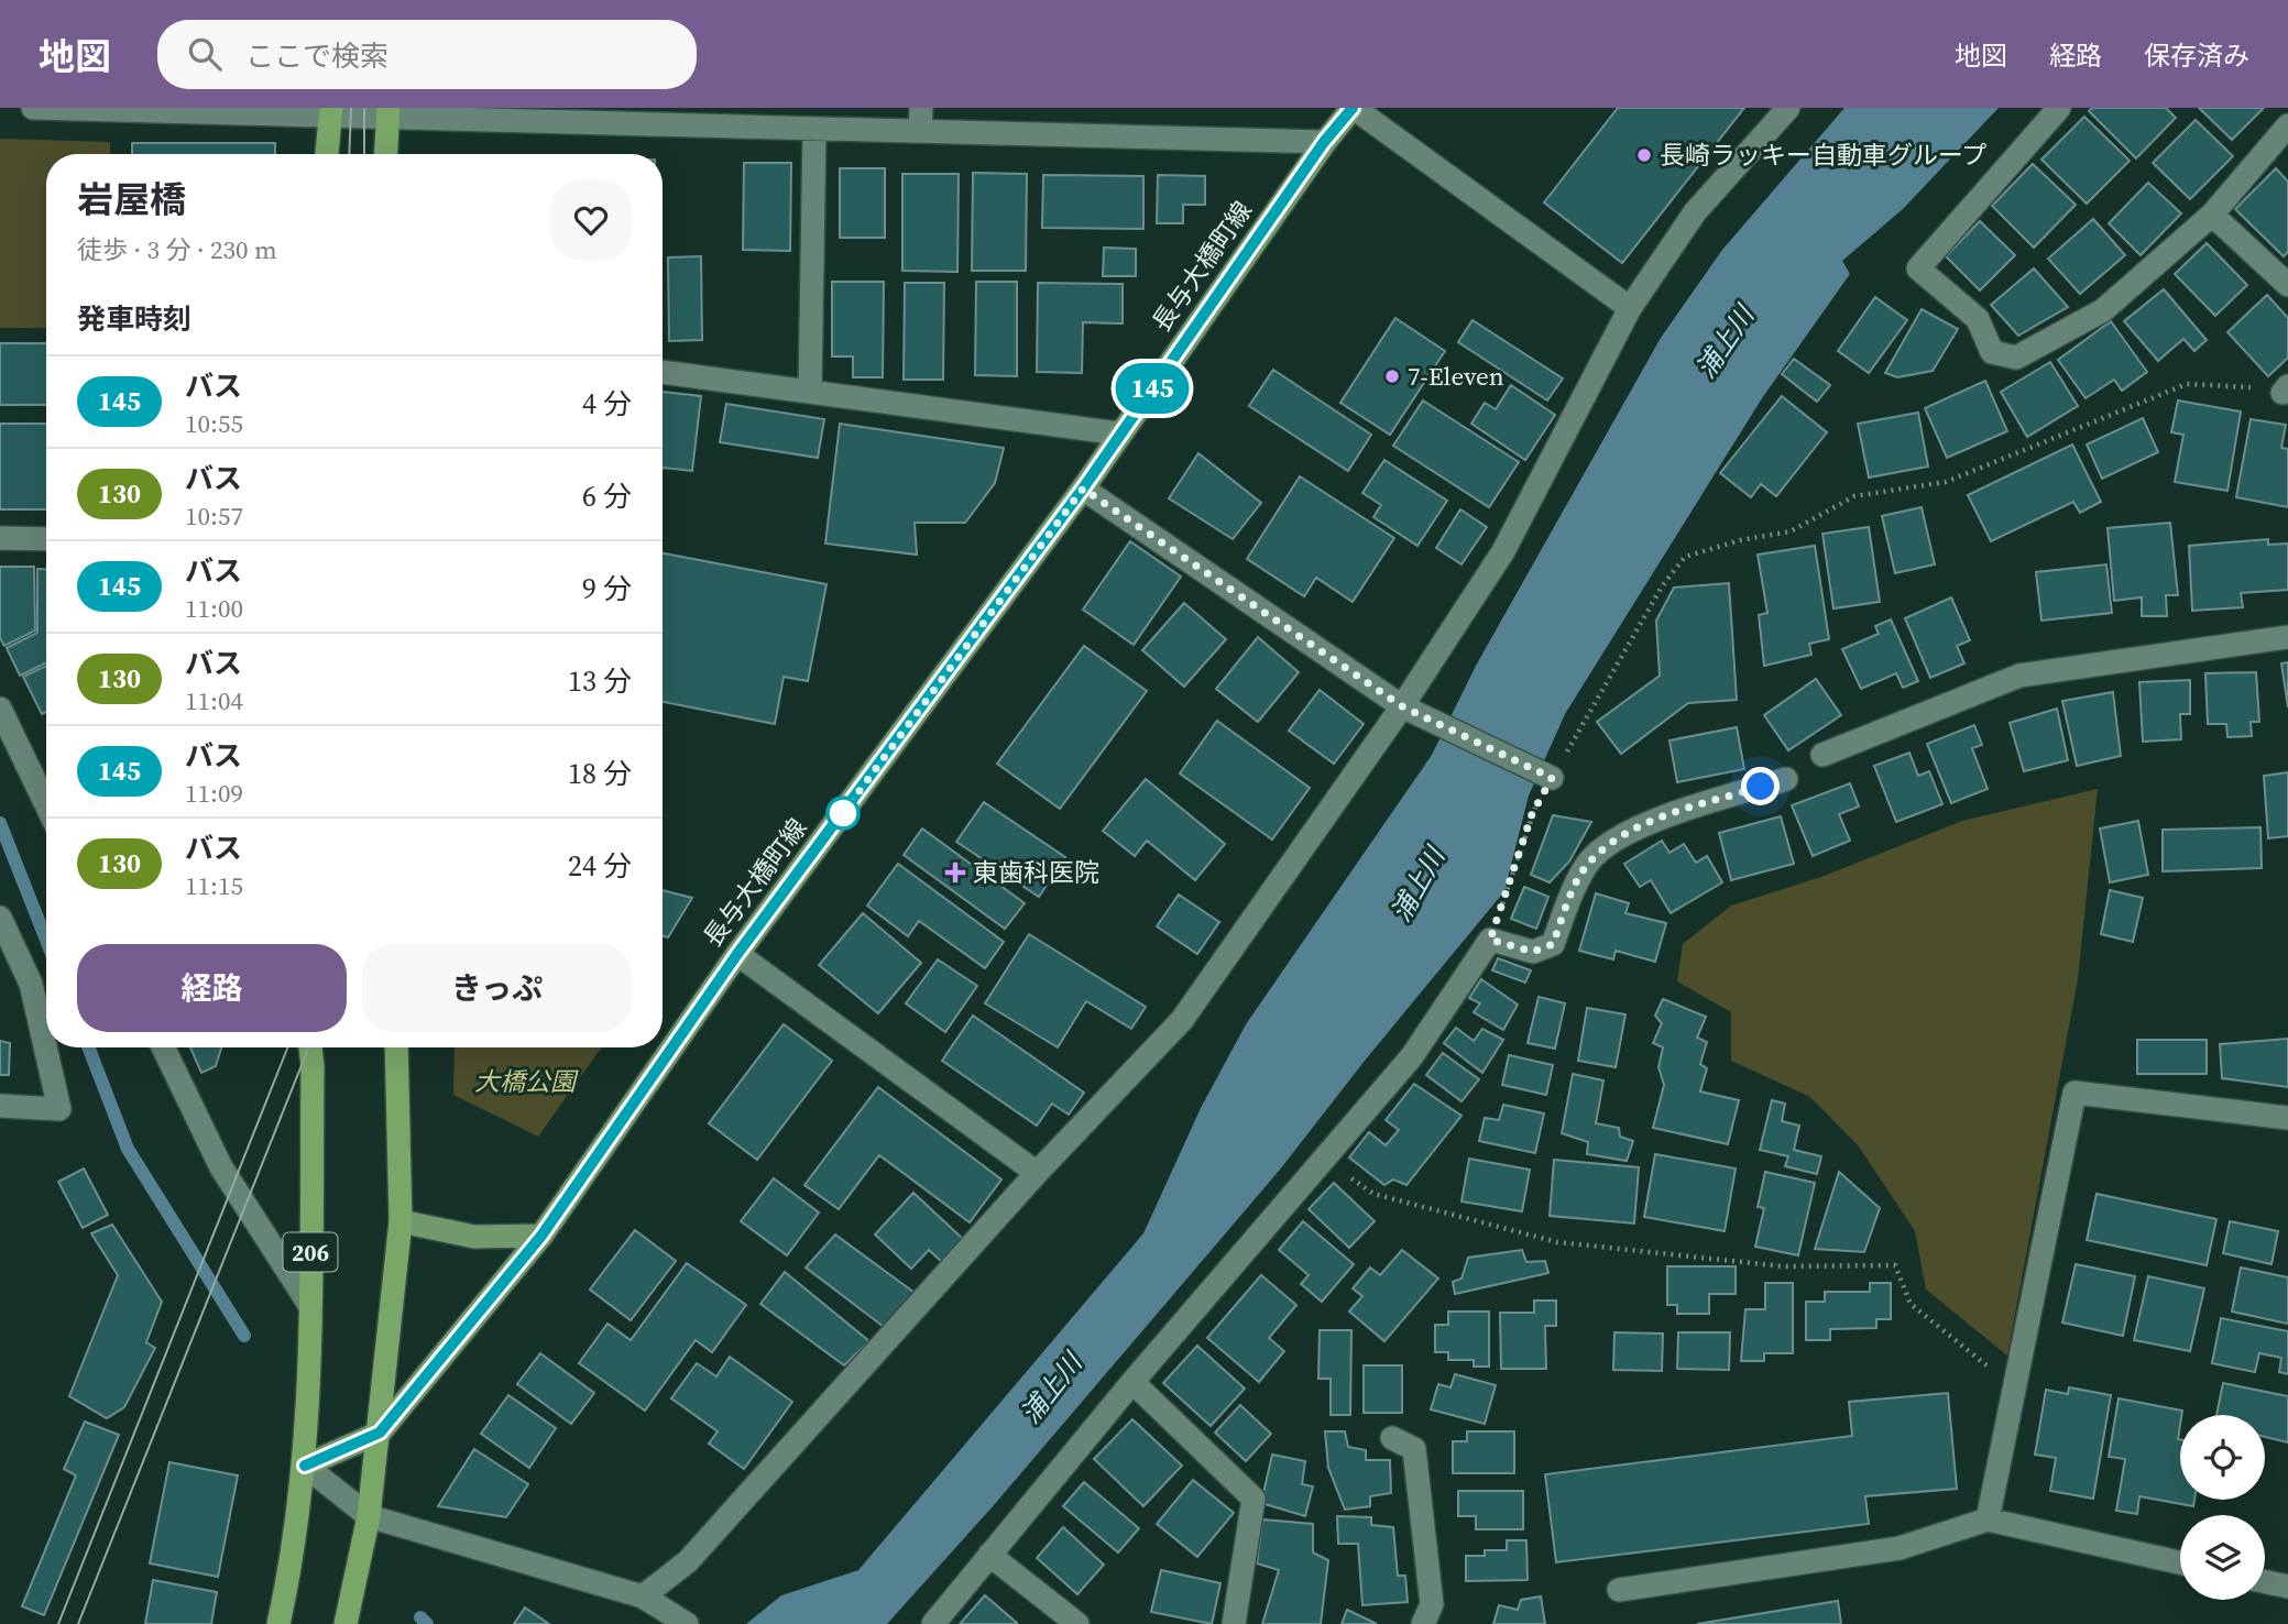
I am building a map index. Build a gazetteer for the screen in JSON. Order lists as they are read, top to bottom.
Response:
{
  "streets": {
    "highway": ["206"],
    "main road": ["長与大橋町線"]
  },
  "crossings": [
    ["長与大橋町線", "206"]
  ],
  "water": ["浦上川"],
  "parks": ["大橋公園"],
  "places": {
    "other": ["長崎ラッキー自動車グループ", "7-Eleven"],
    "health": ["東歯科医院"]
  },
  "lines": ["bus line 145"],
  "page": {
    "header": "地図",
    "search": "ここで検索",
    "nav": ["地図", "経路", "保存済み"],
    "on_map": "145",
    "heading": [
      ["岩屋橋", "徒歩 · 3 分 · 230 m"],
      "発車時刻"
    ],
    "list": [
      {
        "mark": "145",
        "name": "バス",
        "note": "10:55",
        "value": "4 分"
      },
      {
        "mark": "130",
        "name": "バス",
        "note": "10:57",
        "value": "6 分"
      },
      {
        "mark": "145",
        "name": "バス",
        "note": "11:00",
        "value": "9 分"
      },
      {
        "mark": "130",
        "name": "バス",
        "note": "11:04",
        "value": "13 分"
      },
      {
        "mark": "145",
        "name": "バス",
        "note": "11:09",
        "value": "18 分"
      },
      {
        "mark": "130",
        "name": "バス",
        "note": "11:15",
        "value": "24 分"
      }
    ],
    "buttons": ["経路", "きっぷ"]
  }
}
